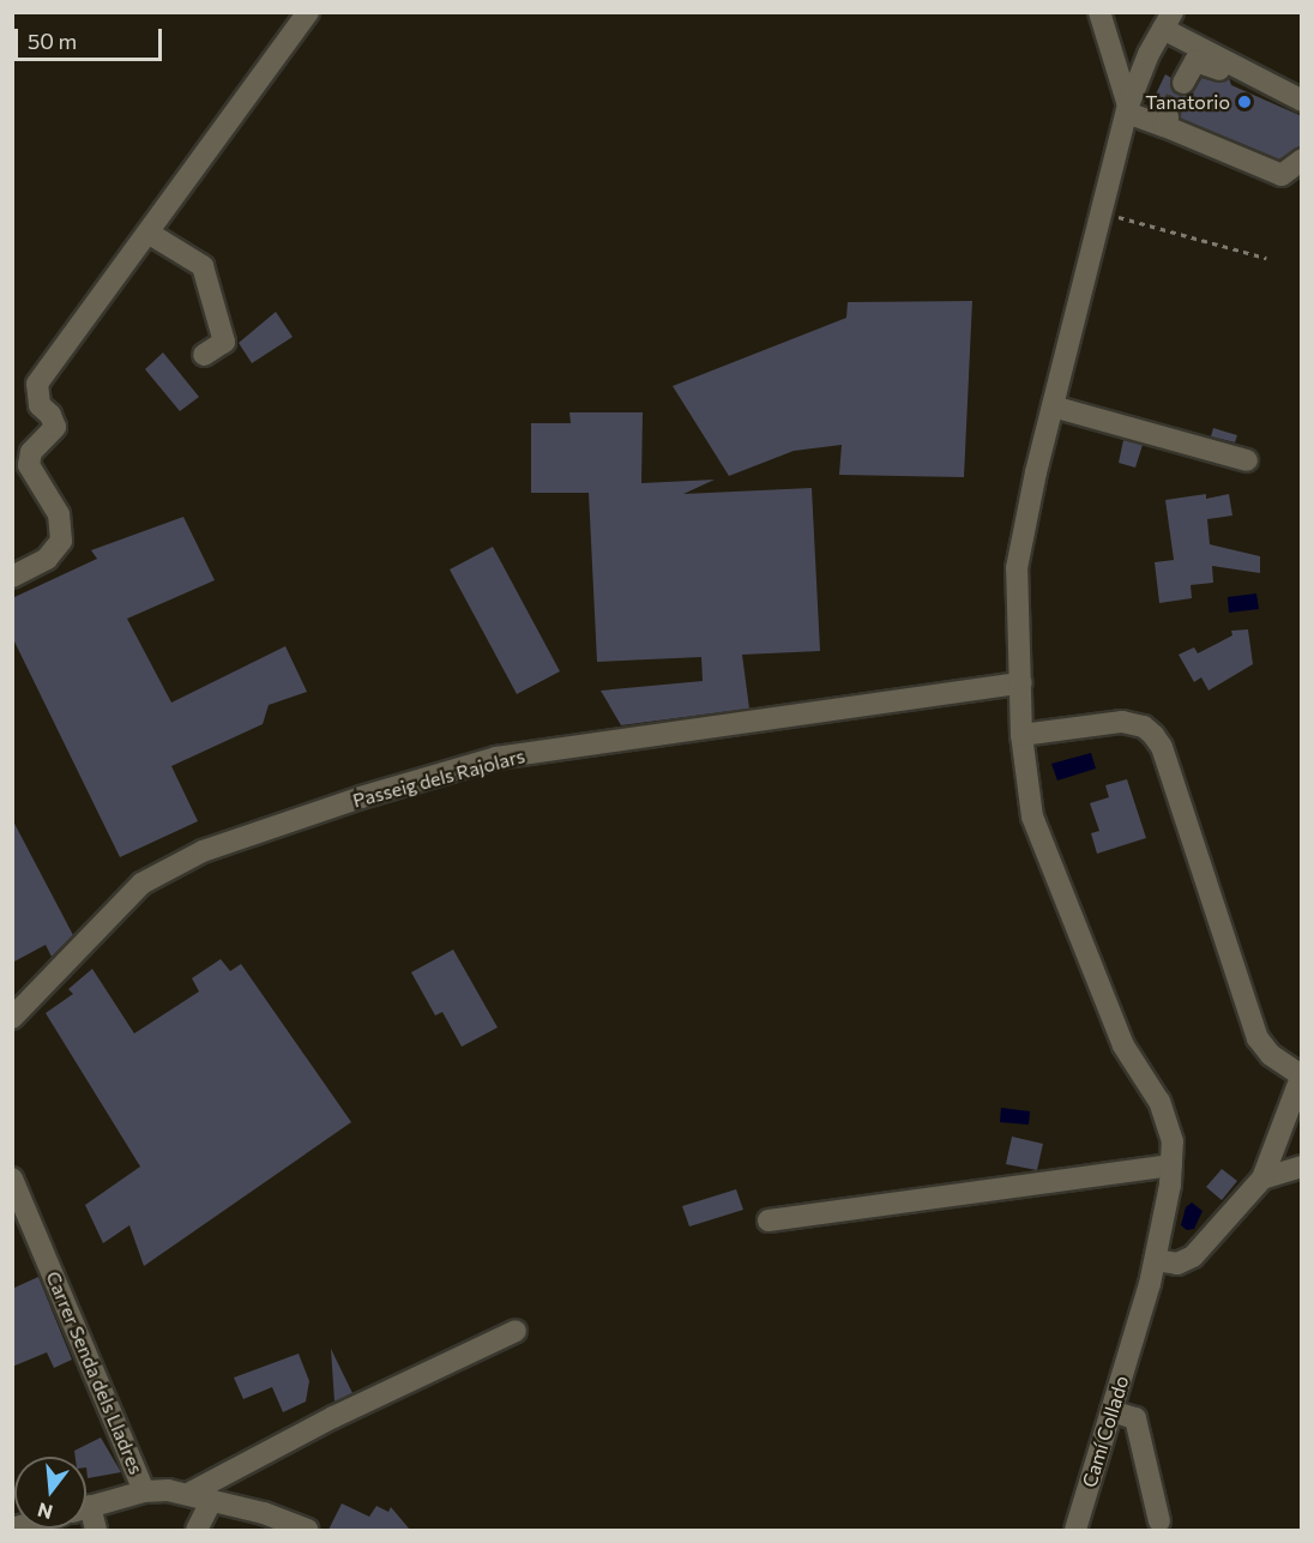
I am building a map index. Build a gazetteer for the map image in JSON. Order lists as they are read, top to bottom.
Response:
{
  "streets": {
    "street": ["Passeig dels Rajolars", "Carrer Senda dels Lladres", "Camí Collado"]
  },
  "crossings": [
    ["Passeig dels Rajolars", "Camí Collado"]
  ],
  "places": ["Tanatorio"],
  "scale_bar": "50 m",
  "north": "bottom"
}
